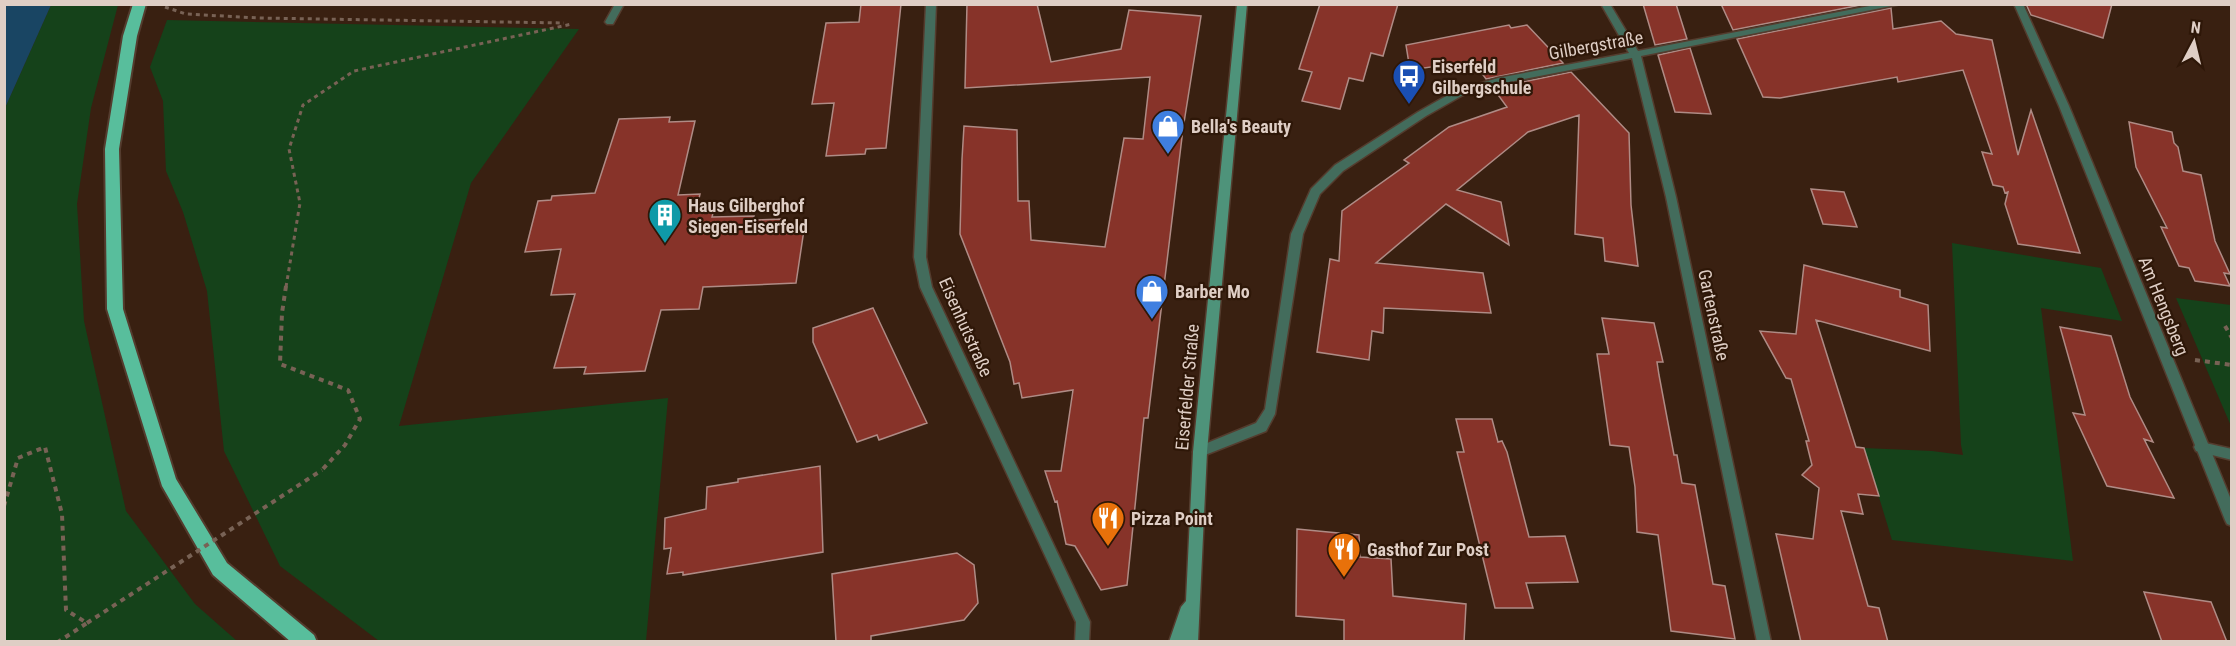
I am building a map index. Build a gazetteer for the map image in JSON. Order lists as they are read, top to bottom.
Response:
{
  "streets": {
    "main road": ["Eiserfelder Straße"],
    "street": [
      "Gilbergstraße",
      "Am Hengsberg",
      "Gartenstraße",
      "Eisenhutstraße"
    ]
  },
  "crossings": [
    ["Gilbergstraße", "Gartenstraße"],
    ["Gilbergstraße", "Eiserfelder Straße"]
  ],
  "places": {
    "bus stop": ["Eiserfeld Gilbergschule"],
    "shop": ["Bella's Beauty", "Barber Mo"],
    "building": ["Haus Gilberghof Siegen-Eiserfeld"],
    "restaurant": ["Pizza Point", "Gasthof Zur Post"]
  },
  "north": "top"
}
